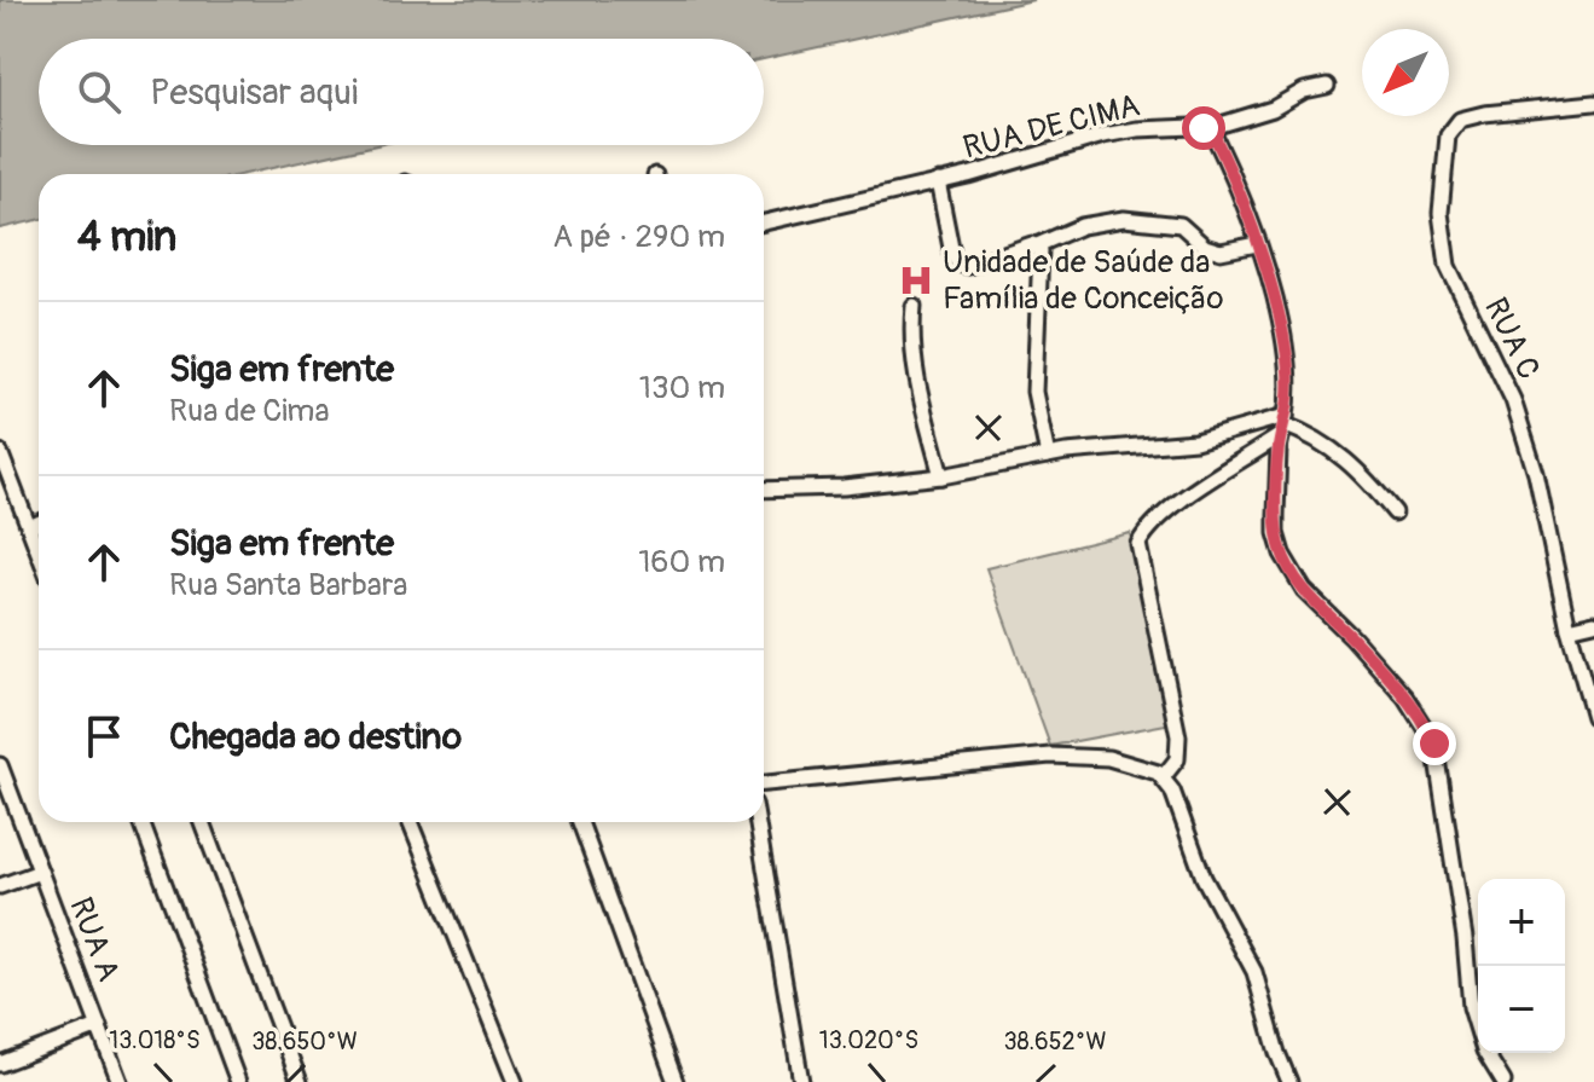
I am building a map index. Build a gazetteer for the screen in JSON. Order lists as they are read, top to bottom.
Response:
{
  "streets": {
    "street": ["RUA DE CIMA", "RUA C", "RUA A"]
  },
  "places": {
    "hospital": ["Unidade de Saúde da Família de Conceição"]
  },
  "north": "bottom left",
  "page": {
    "search": "Pesquisar aqui",
    "heading": ["4 min", "A pé · 290 m"],
    "list": [
      ["Siga em frente", "Rua de Cima", "130 m"],
      ["Siga em frente", "Rua Santa Barbara", "160 m"],
      "Chegada ao destino"
    ],
    "map_buttons": ["+", "−"]
  },
  "coordinates": [
    "13.018°S",
    "13.020°S",
    "38.650°W",
    "38.652°W"
  ]
}
